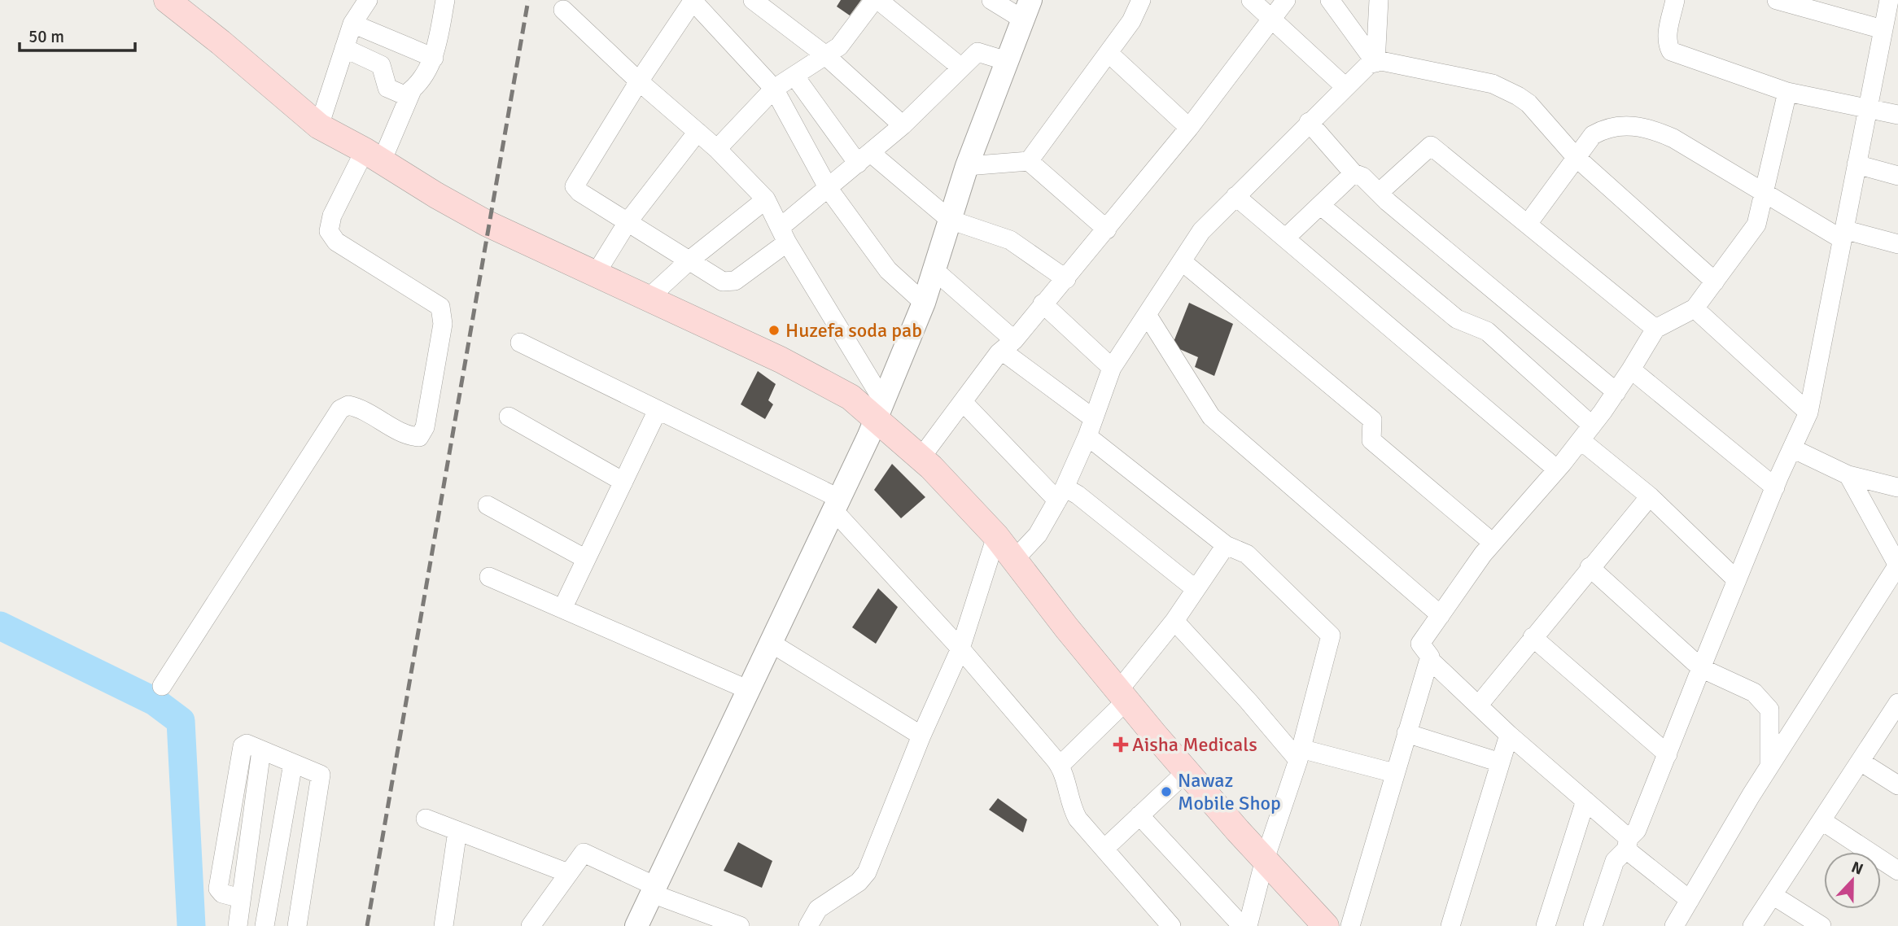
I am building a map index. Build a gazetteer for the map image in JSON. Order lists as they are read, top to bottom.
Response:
{
  "places": {
    "other": ["Huzefa soda pab", "Nawaz Mobile Shop"],
    "health": ["Aisha Medicals"]
  },
  "scale_bar": "50 m",
  "north": "top"
}
